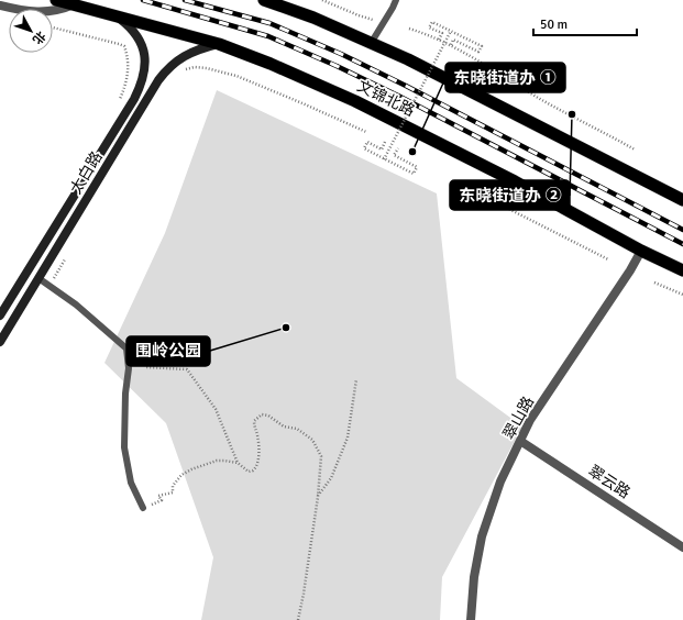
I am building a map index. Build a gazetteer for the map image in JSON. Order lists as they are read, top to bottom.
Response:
{
  "streets": {
    "highway": ["文锦北路"],
    "main road": ["太白路"],
    "street": ["翠山路", "翠云路"]
  },
  "crossings": [
    ["文锦北路", "太白路"],
    ["文锦北路", "翠山路"],
    ["翠山路", "翠云路"]
  ],
  "places": ["东晓街道办 ②", "东晓街道办 ①", "围岭公园"],
  "scale_bar": "50 m",
  "north": "bottom right"
}
